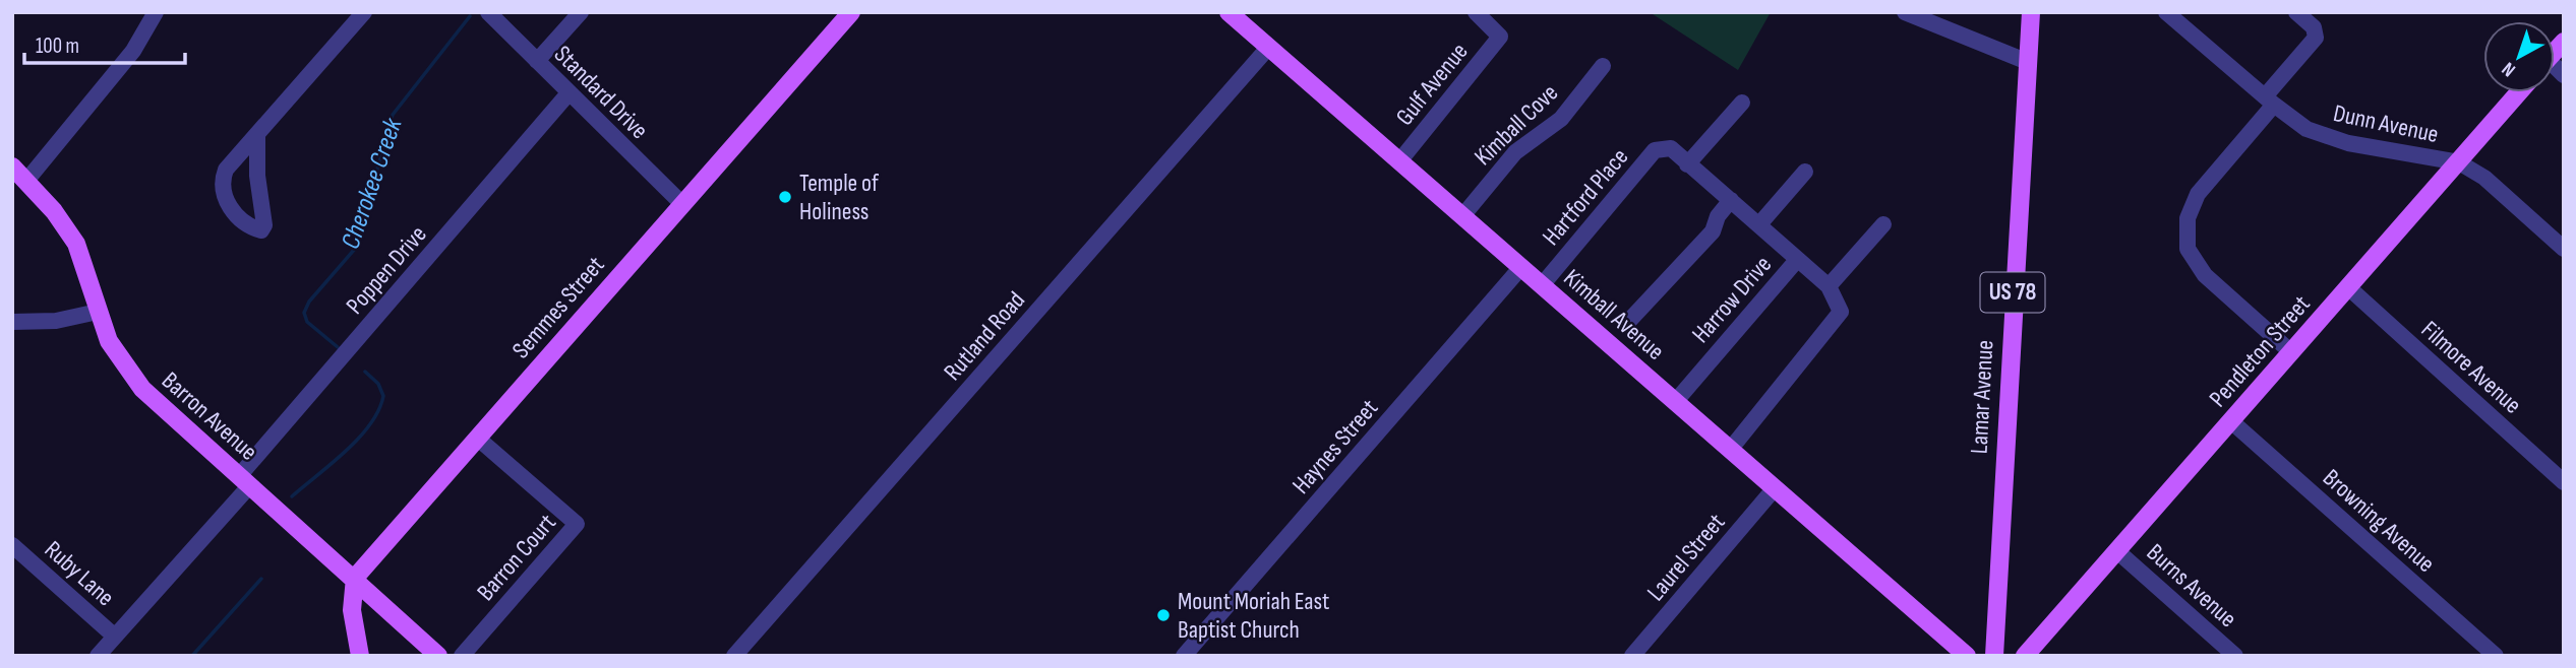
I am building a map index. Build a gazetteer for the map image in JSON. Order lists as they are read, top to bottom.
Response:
{
  "streets": {
    "main road": [
      "US 78",
      "Semmes Street",
      "Kimball Avenue",
      "Pendleton Street",
      "Lamar Avenue",
      "Barron Avenue"
    ],
    "street": [
      "Gulf Avenue",
      "Standard Drive",
      "Dunn Avenue",
      "Kimball Cove",
      "Hartford Place",
      "Poppen Drive",
      "Harrow Drive",
      "Rutland Road",
      "Filmore Avenue",
      "Haynes Street",
      "Browning Avenue",
      "Barron Court",
      "Laurel Street",
      "Ruby Lane",
      "Burns Avenue"
    ]
  },
  "crossings": [
    ["Gulf Avenue", "Kimball Avenue"],
    ["Standard Drive", "Poppen Drive"],
    ["Standard Drive", "Semmes Street"],
    ["Dunn Avenue", "Pendleton Street"],
    ["Kimball Cove", "Kimball Avenue"],
    ["Hartford Place", "Kimball Avenue"],
    ["Poppen Drive", "Barron Avenue"],
    ["Poppen Drive", "Ruby Lane"],
    ["Harrow Drive", "Kimball Avenue"],
    ["Semmes Street", "Barron Avenue"],
    ["Semmes Street", "Barron Court"],
    ["Kimball Avenue", "Rutland Road"],
    ["Kimball Avenue", "Haynes Street"],
    ["Kimball Avenue", "Laurel Street"],
    ["Pendleton Street", "Filmore Avenue"],
    ["Pendleton Street", "Browning Avenue"],
    ["Pendleton Street", "Burns Avenue"]
  ],
  "water": ["Cherokee Creek"],
  "places": ["Temple of Holiness", "Mount Moriah East Baptist Church"],
  "scale_bar": "100 m",
  "north": "bottom left"
}
